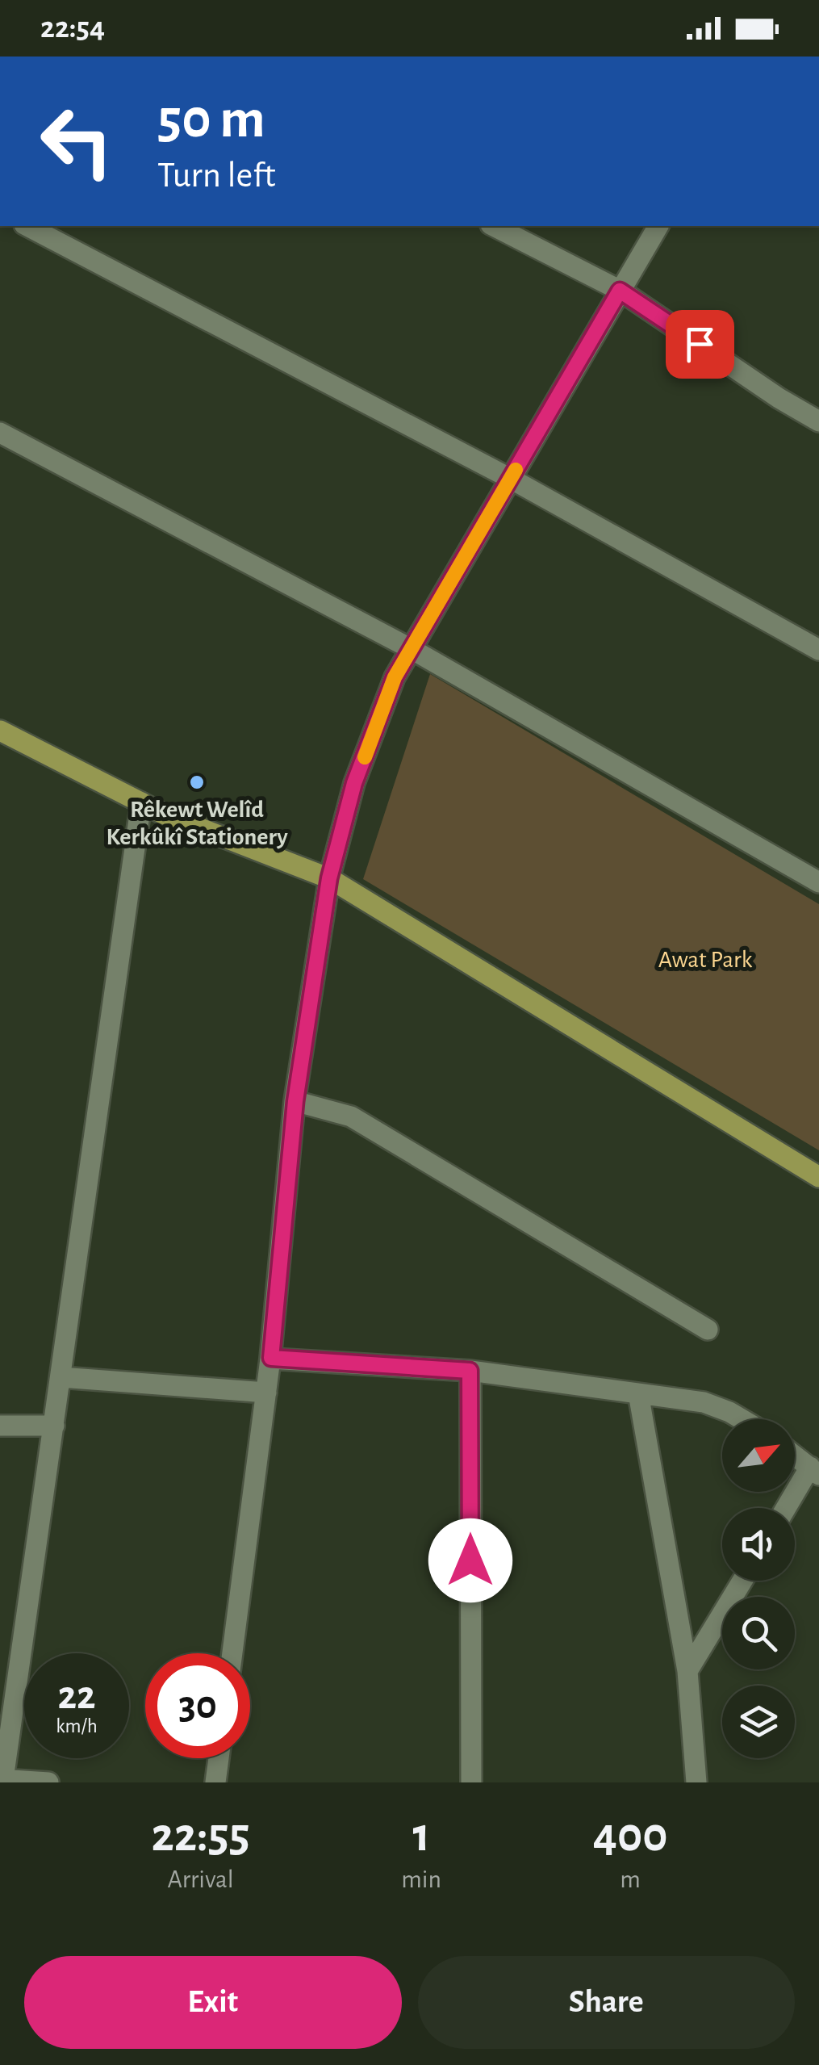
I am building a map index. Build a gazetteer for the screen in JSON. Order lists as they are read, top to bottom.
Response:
{
  "parks": ["Awat Park"],
  "places": ["Rêkewt Welîd Kerkûkî Stationery"],
  "north": "top right",
  "page": {
    "status": "22:54",
    "turn": ["50 m", "Turn left"],
    "speed": "22 km/h",
    "limit": "30",
    "eta": [
      "22:55",
      "Arrival",
      "1",
      "min",
      "400",
      "m"
    ],
    "buttons": ["Exit", "Share"]
  }
}
